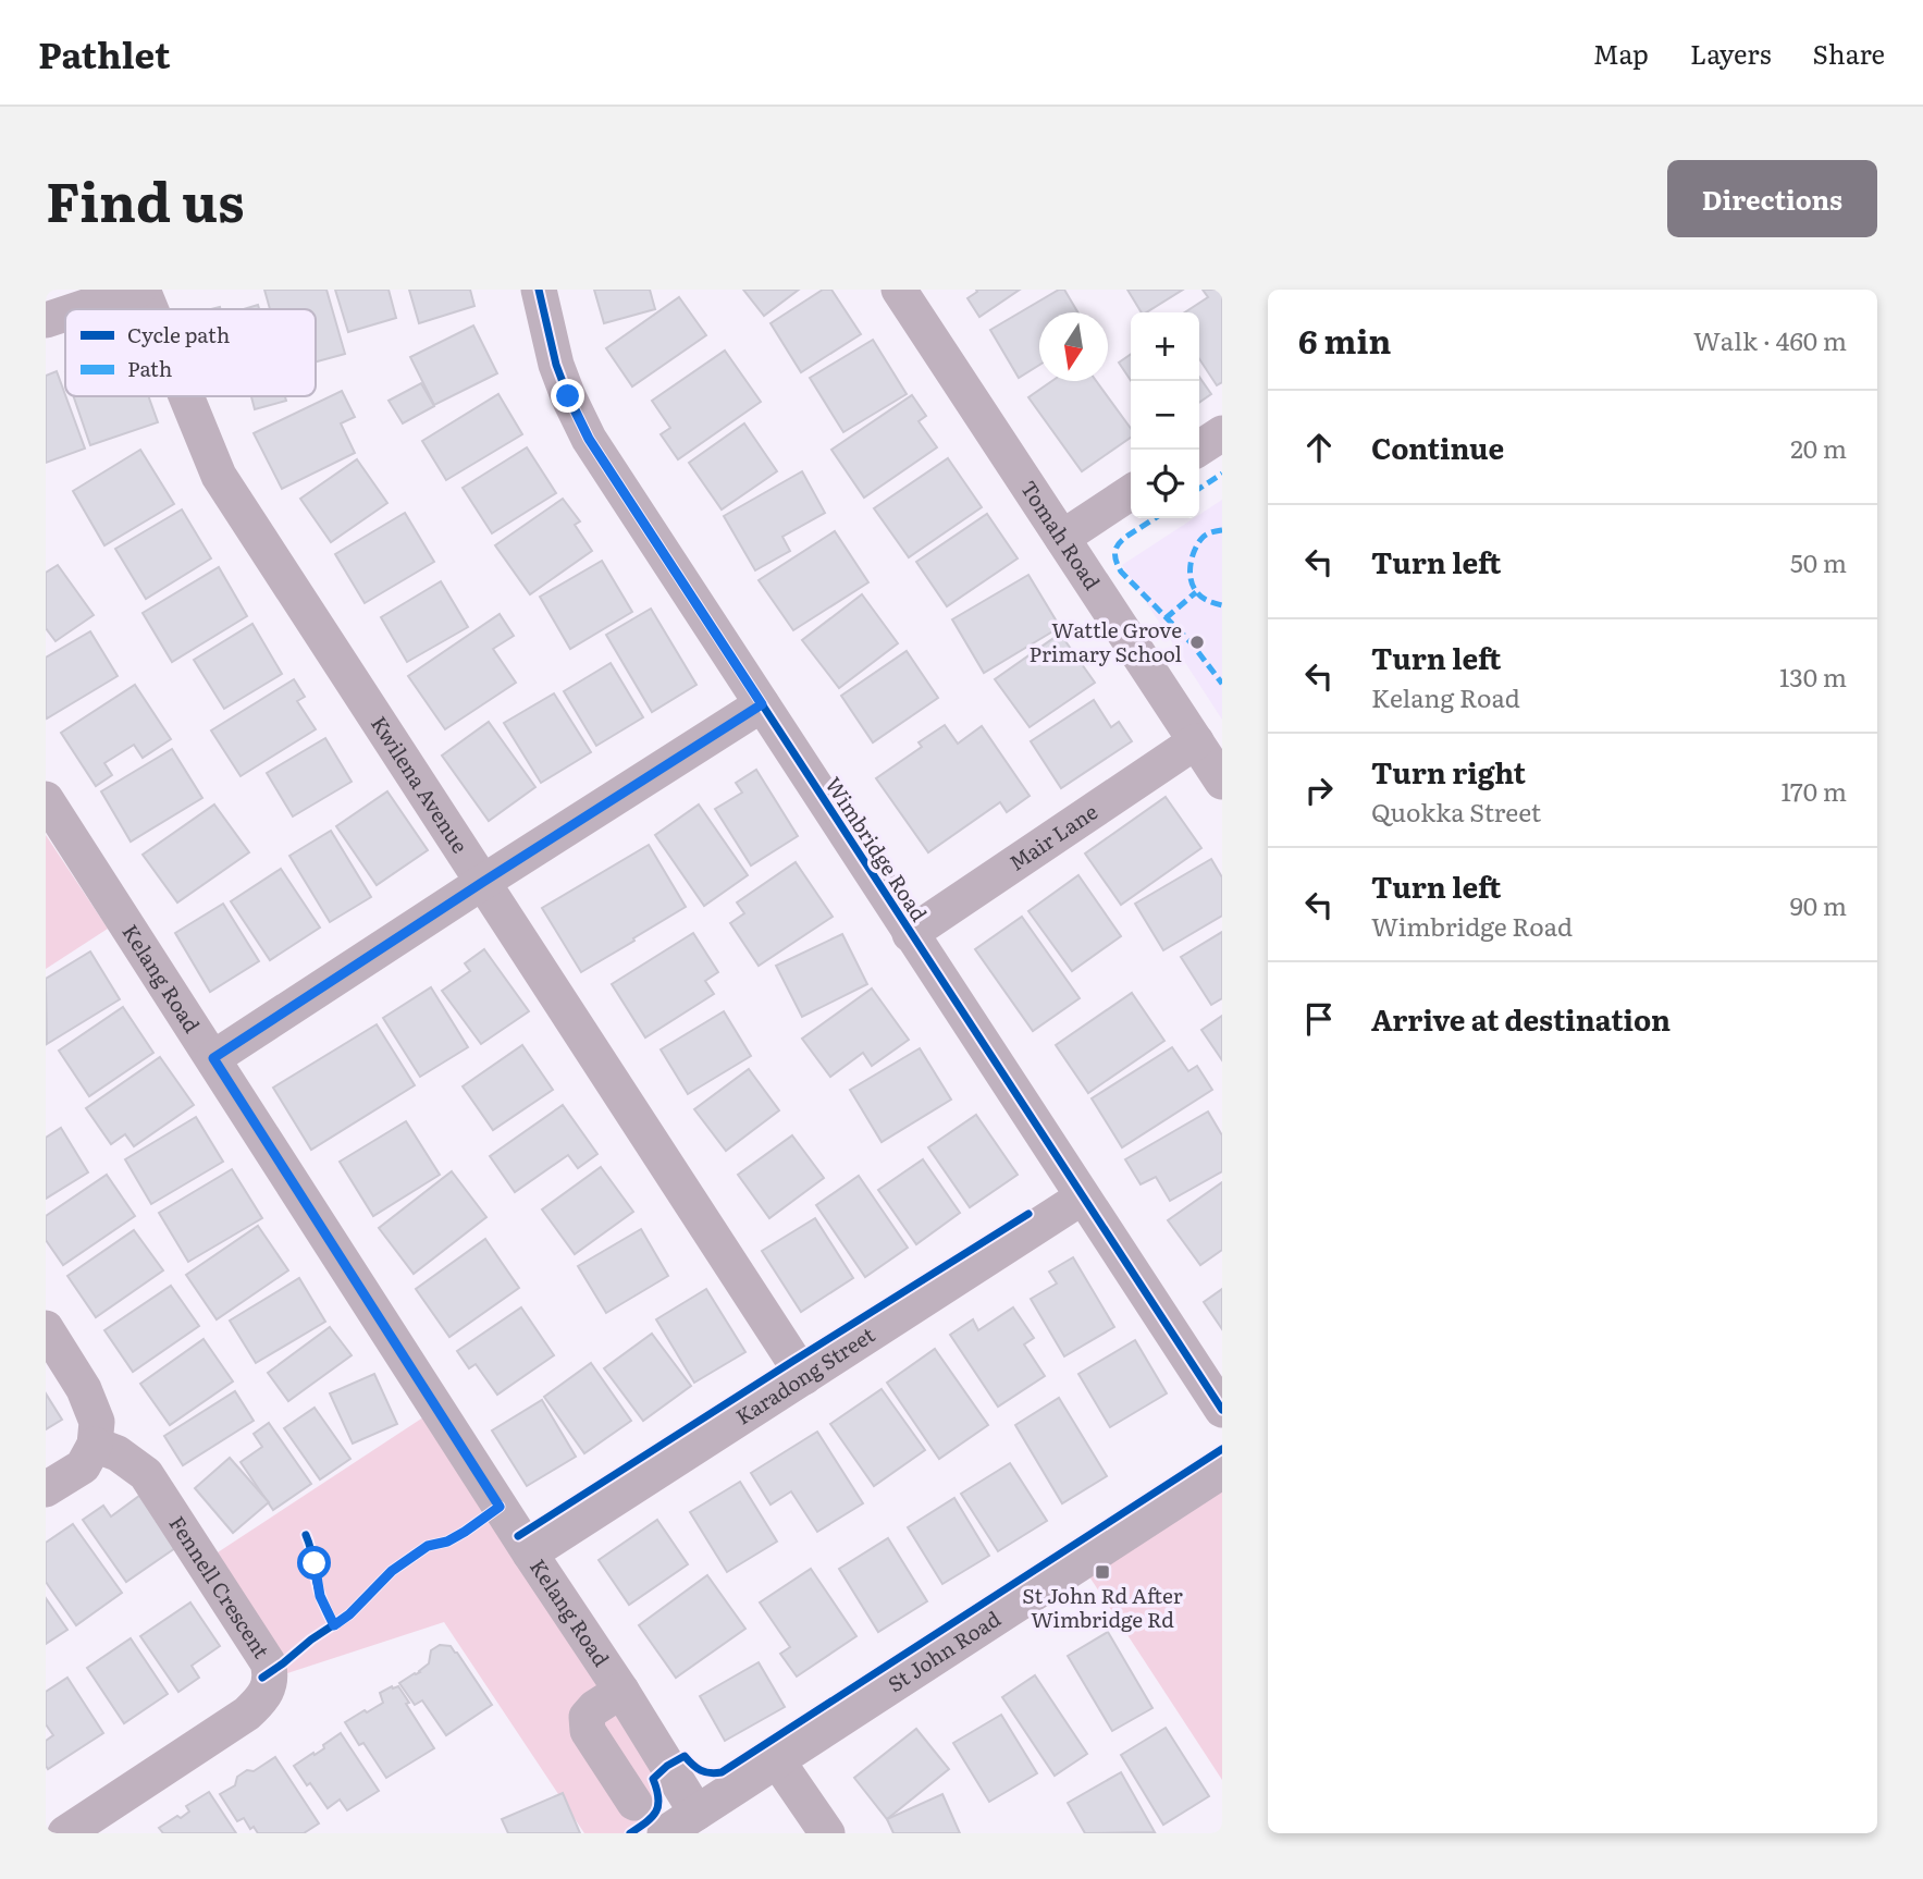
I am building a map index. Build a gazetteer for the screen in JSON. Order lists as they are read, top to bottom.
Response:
{
  "streets": {
    "street": [
      "Tomah Road",
      "Kwilena Avenue",
      "Mair Lane",
      "Wimbridge Road",
      "Kelang Road",
      "Karadong Street",
      "Fennell Crescent",
      "St John Road"
    ]
  },
  "crossings": [
    ["Tomah Road", "Mair Lane"],
    ["Kwilena Avenue", "Karadong Street"],
    ["Mair Lane", "Wimbridge Road"],
    ["Wimbridge Road", "Karadong Street"],
    ["Kelang Road", "Karadong Street"],
    ["Kelang Road", "St John Road"]
  ],
  "places": {
    "other": ["Wattle Grove Primary School"],
    "transit": ["St John Rd After Wimbridge Rd"]
  },
  "legend": ["Cycle path", "Path"],
  "north": "bottom",
  "page": {
    "header": "Pathlet",
    "nav": ["Map", "Layers", "Share"],
    "title": "Find us",
    "buttons": "Directions",
    "heading": ["6 min", "Walk · 460 m"],
    "map_buttons": ["+", "−"],
    "list": [
      ["Continue", "20 m"],
      ["Turn left", "50 m"],
      ["Turn left", "Kelang Road", "130 m"],
      ["Turn right", "Quokka Street", "170 m"],
      ["Turn left", "Wimbridge Road", "90 m"],
      "Arrive at destination"
    ]
  }
}
